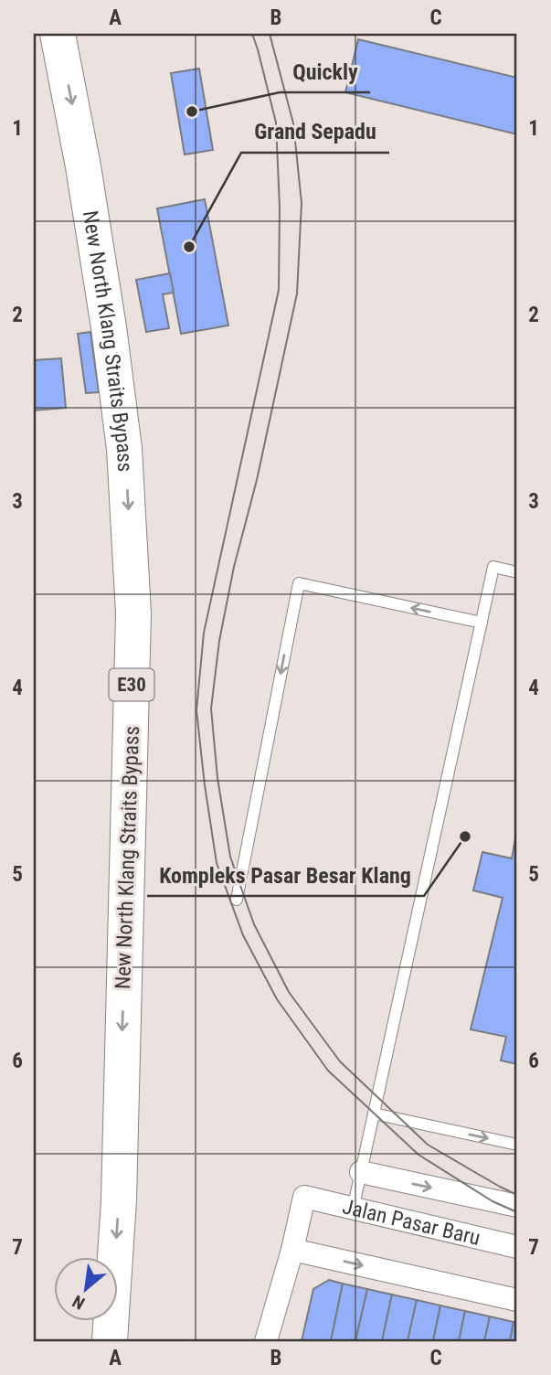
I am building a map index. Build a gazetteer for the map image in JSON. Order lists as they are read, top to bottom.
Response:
{
  "streets": {
    "highway": ["New North Klang Straits Bypass", "E30"],
    "street": ["Jalan Pasar Baru"]
  },
  "one_way": ["New North Klang Straits Bypass"],
  "places": ["Quickly", "Grand Sepadu", "Kompleks Pasar Besar Klang"],
  "north": "bottom left",
  "grid": {
    "columns": ["A", "B", "C"],
    "rows": [
      "1",
      "2",
      "3",
      "4",
      "5",
      "6",
      "7"
    ]
  }
}
